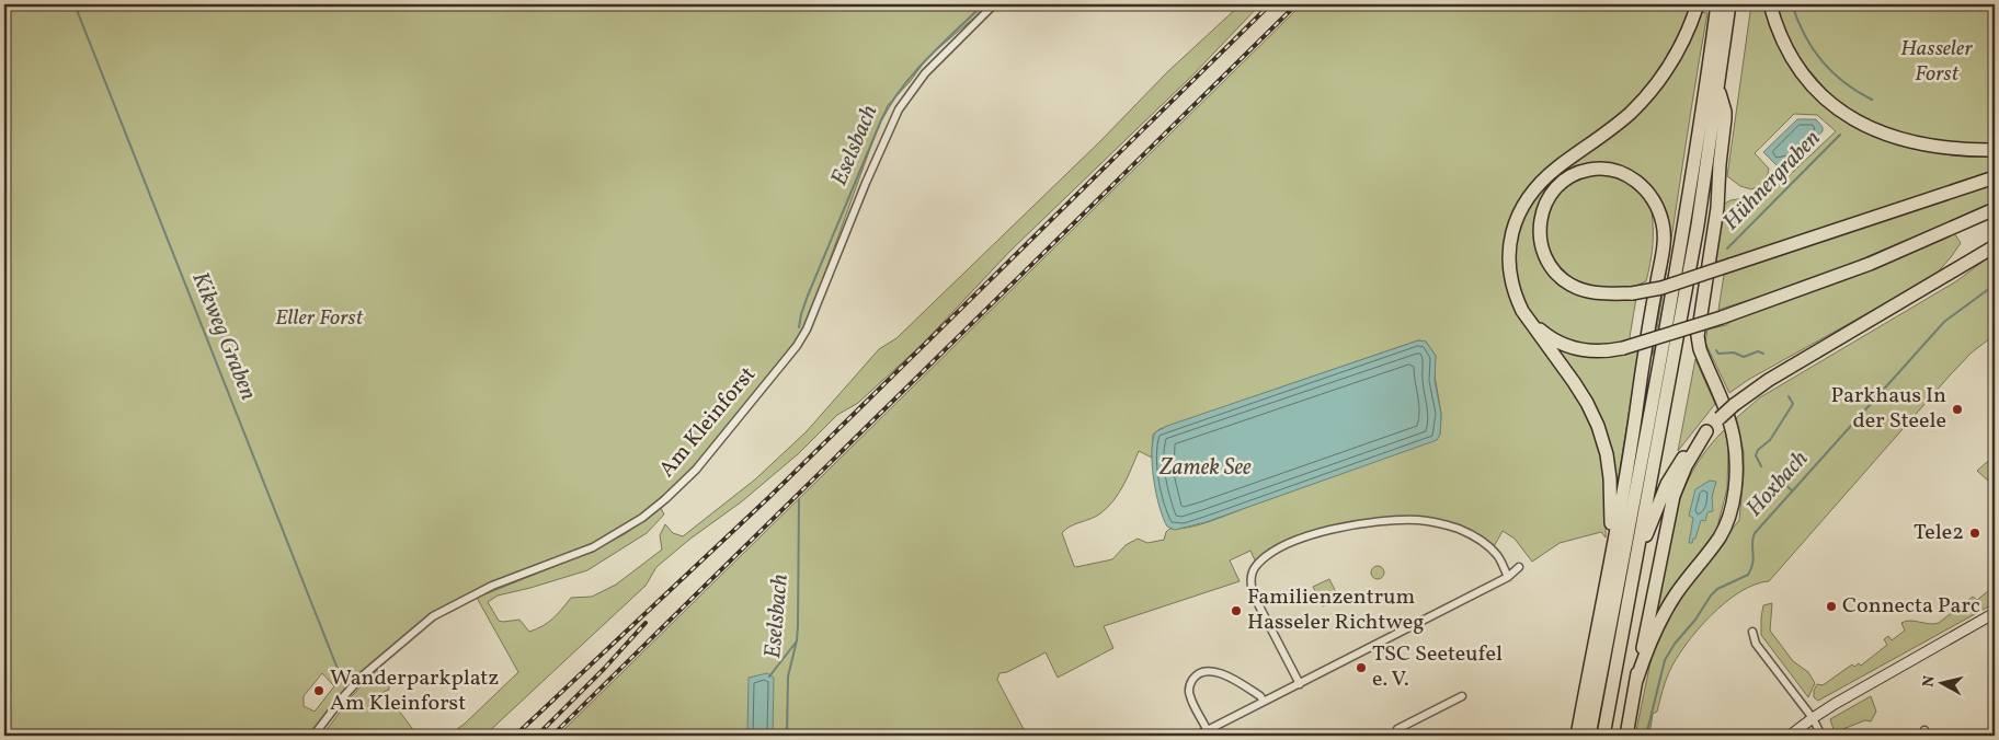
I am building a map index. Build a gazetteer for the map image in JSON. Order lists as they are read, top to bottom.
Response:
{
  "streets": {
    "street": ["Am Kleinforst"]
  },
  "water": [
    "Eselsbach",
    "Hühnergraben",
    "Kikweg Graben",
    "Zamek See",
    "Hoxbach"
  ],
  "parks": ["Hasseler Forst", "Eller Forst"],
  "places": [
    "Parkhaus In der Steele",
    "Tele2",
    "Connecta Parc",
    "Familienzentrum Hasseler Richtweg",
    "TSC Seeteufel e. V.",
    "Wanderparkplatz Am Kleinforst"
  ],
  "north": "left"
}
